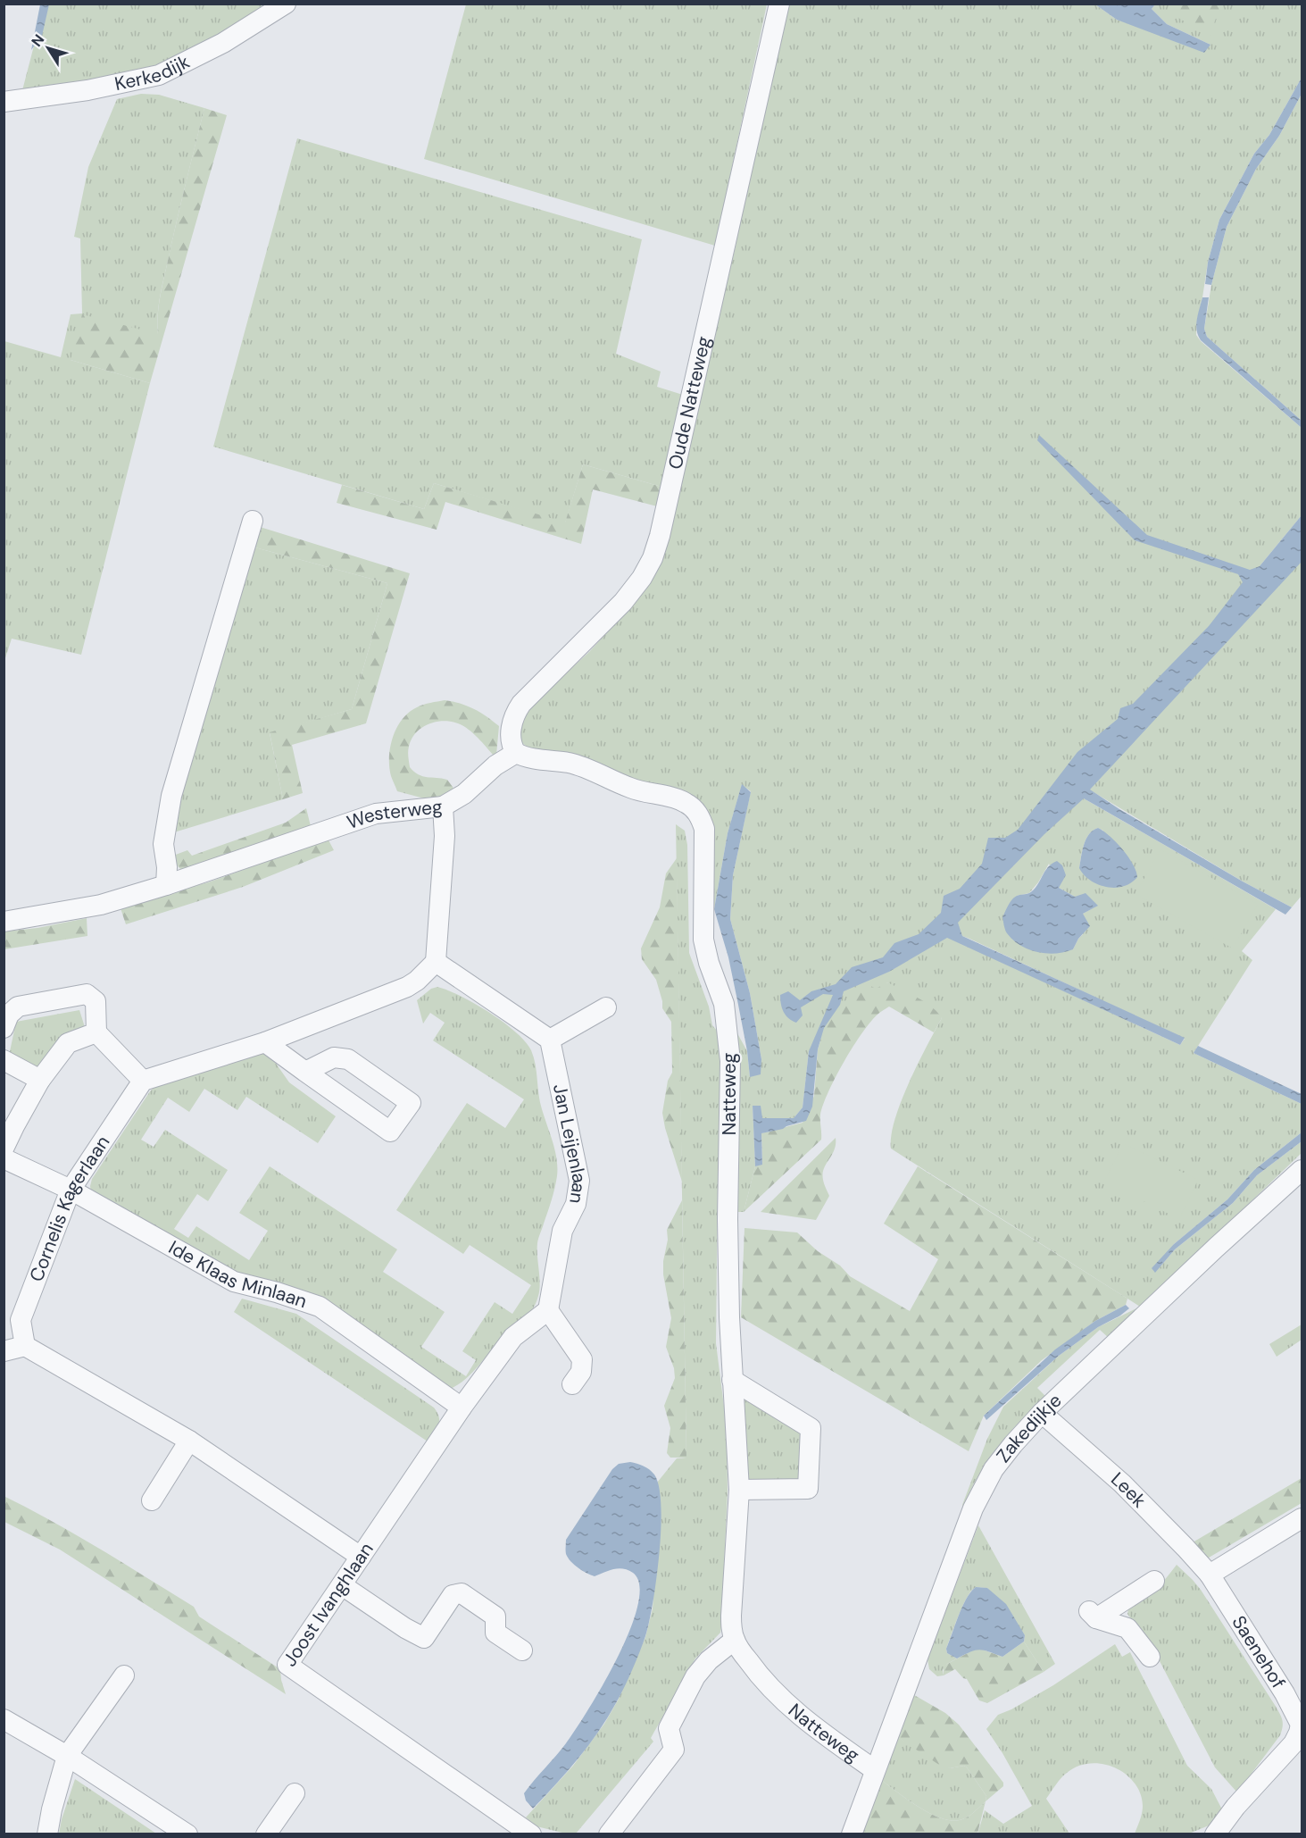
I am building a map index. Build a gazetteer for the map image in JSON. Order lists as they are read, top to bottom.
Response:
{
  "streets": {
    "street": [
      "Kerkedijk",
      "Oude Natteweg",
      "Westerweg",
      "Natteweg",
      "Jan Leijenlaan",
      "Cornelis Kagerlaan",
      "Ide Klaas Minlaan",
      "Zakedijkje",
      "Leek",
      "Joost Ivanghlaan",
      "Saenehof"
    ]
  },
  "crossings": [
    ["Oude Natteweg", "Westerweg"],
    ["Oude Natteweg", "Natteweg"],
    ["Westerweg", "Natteweg"],
    ["Natteweg", "Zakedijkje"],
    ["Jan Leijenlaan", "Joost Ivanghlaan"],
    ["Cornelis Kagerlaan", "Ide Klaas Minlaan"],
    ["Ide Klaas Minlaan", "Joost Ivanghlaan"],
    ["Zakedijkje", "Leek"],
    ["Leek", "Saenehof"]
  ],
  "north": "top left"
}
